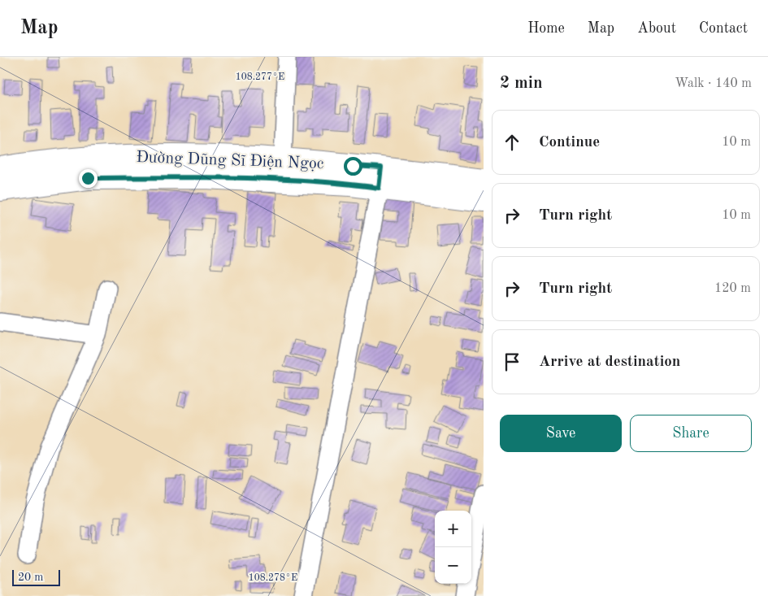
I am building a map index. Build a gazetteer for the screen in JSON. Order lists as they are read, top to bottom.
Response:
{
  "streets": {
    "main road": ["Đường Dũng Sĩ Điện Ngọc"]
  },
  "scale_bar": "20 m",
  "page": {
    "header": "Map",
    "nav": [
      "Home",
      "Map",
      "About",
      "Contact"
    ],
    "heading": ["2 min", "Walk · 140 m"],
    "list": [
      ["Continue", "10 m"],
      ["Turn right", "10 m"],
      ["Turn right", "120 m"],
      "Arrive at destination"
    ],
    "buttons": ["Save", "Share"],
    "map_buttons": ["+", "−"],
    "scale": "20 m"
  },
  "coordinates": ["108.277°E", "108.278°E"]
}
